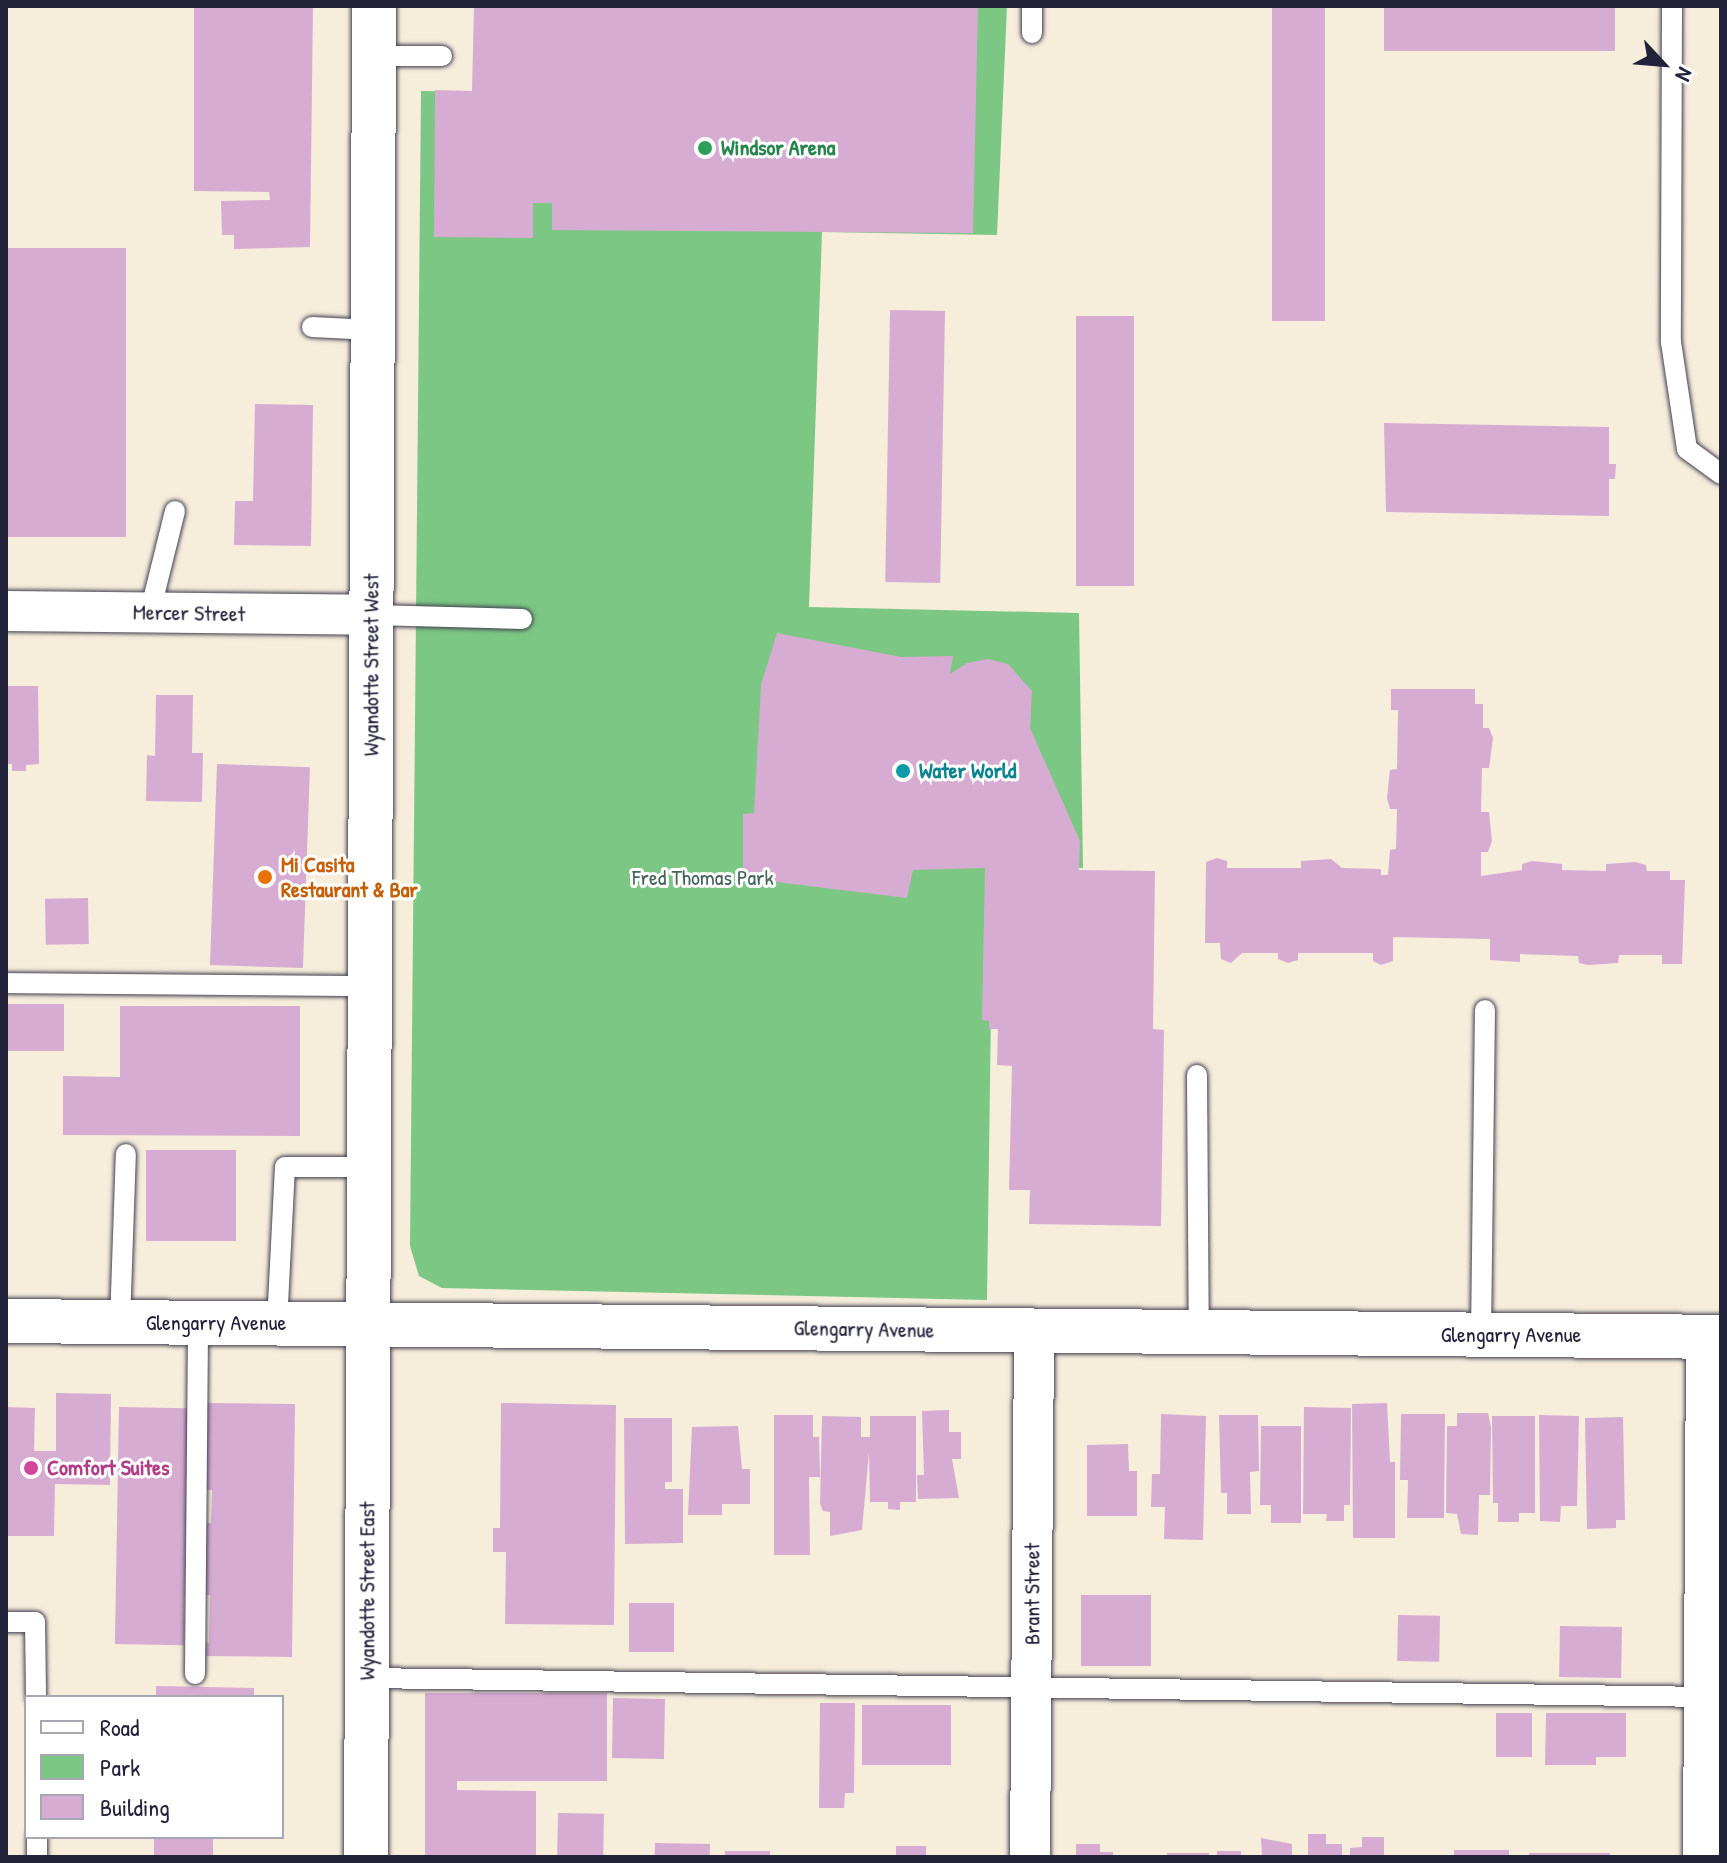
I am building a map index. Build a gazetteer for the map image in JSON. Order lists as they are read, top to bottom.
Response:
{
  "streets": {
    "main road": ["Wyandotte Street West", "Glengarry Avenue", "Wyandotte Street East"],
    "street": ["Mercer Street", "Brant Street"]
  },
  "crossings": [
    ["Mercer Street", "Wyandotte Street West"],
    ["Wyandotte Street West", "Glengarry Avenue"],
    ["Wyandotte Street West", "Wyandotte Street East"],
    ["Glengarry Avenue", "Wyandotte Street East"],
    ["Glengarry Avenue", "Brant Street"]
  ],
  "parks": ["Fred Thomas Park"],
  "places": [
    "Windsor Arena",
    "Water World",
    "Mi Casita Restaurant & Bar",
    "Comfort Suites"
  ],
  "legend": ["Road", "Park", "Building"],
  "north": "bottom right"
}
